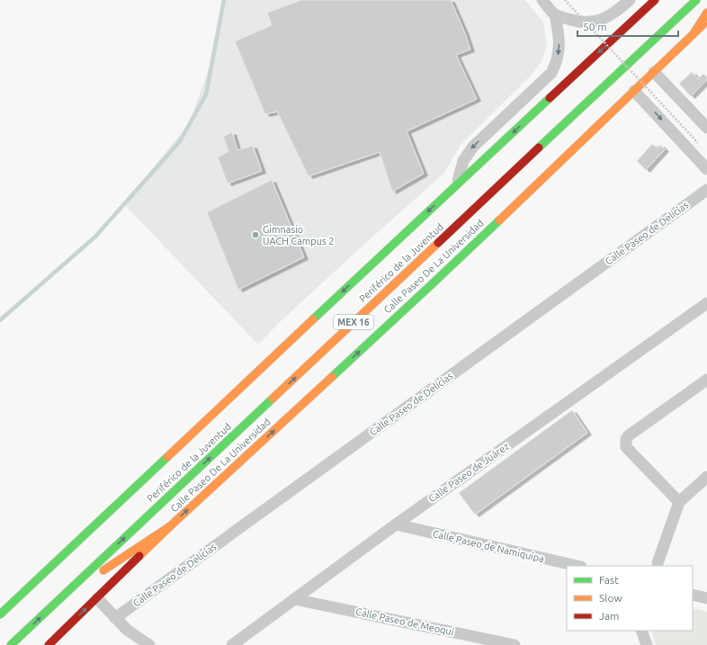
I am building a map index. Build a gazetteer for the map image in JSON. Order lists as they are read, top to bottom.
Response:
{
  "streets": {
    "main road": ["Periférico de la Juventud", "Calle Paseo De La Universidad", "MEX 16"],
    "street": [
      "Calle Paseo de Delicias",
      "Calle Paseo de Juárez",
      "Calle Paseo de Namiquipa",
      "Calle Paseo de Meoqui"
    ]
  },
  "crossings": [
    ["Calle Paseo de Juárez", "Calle Paseo de Namiquipa"],
    ["Calle Paseo de Juárez", "Calle Paseo de Meoqui"]
  ],
  "one_way": ["Calle Paseo De La Universidad"],
  "places": ["Gimnasio UACH Campus 2"],
  "legend": ["Fast", "Slow", "Jam"],
  "scale_bar": "50 m"
}
